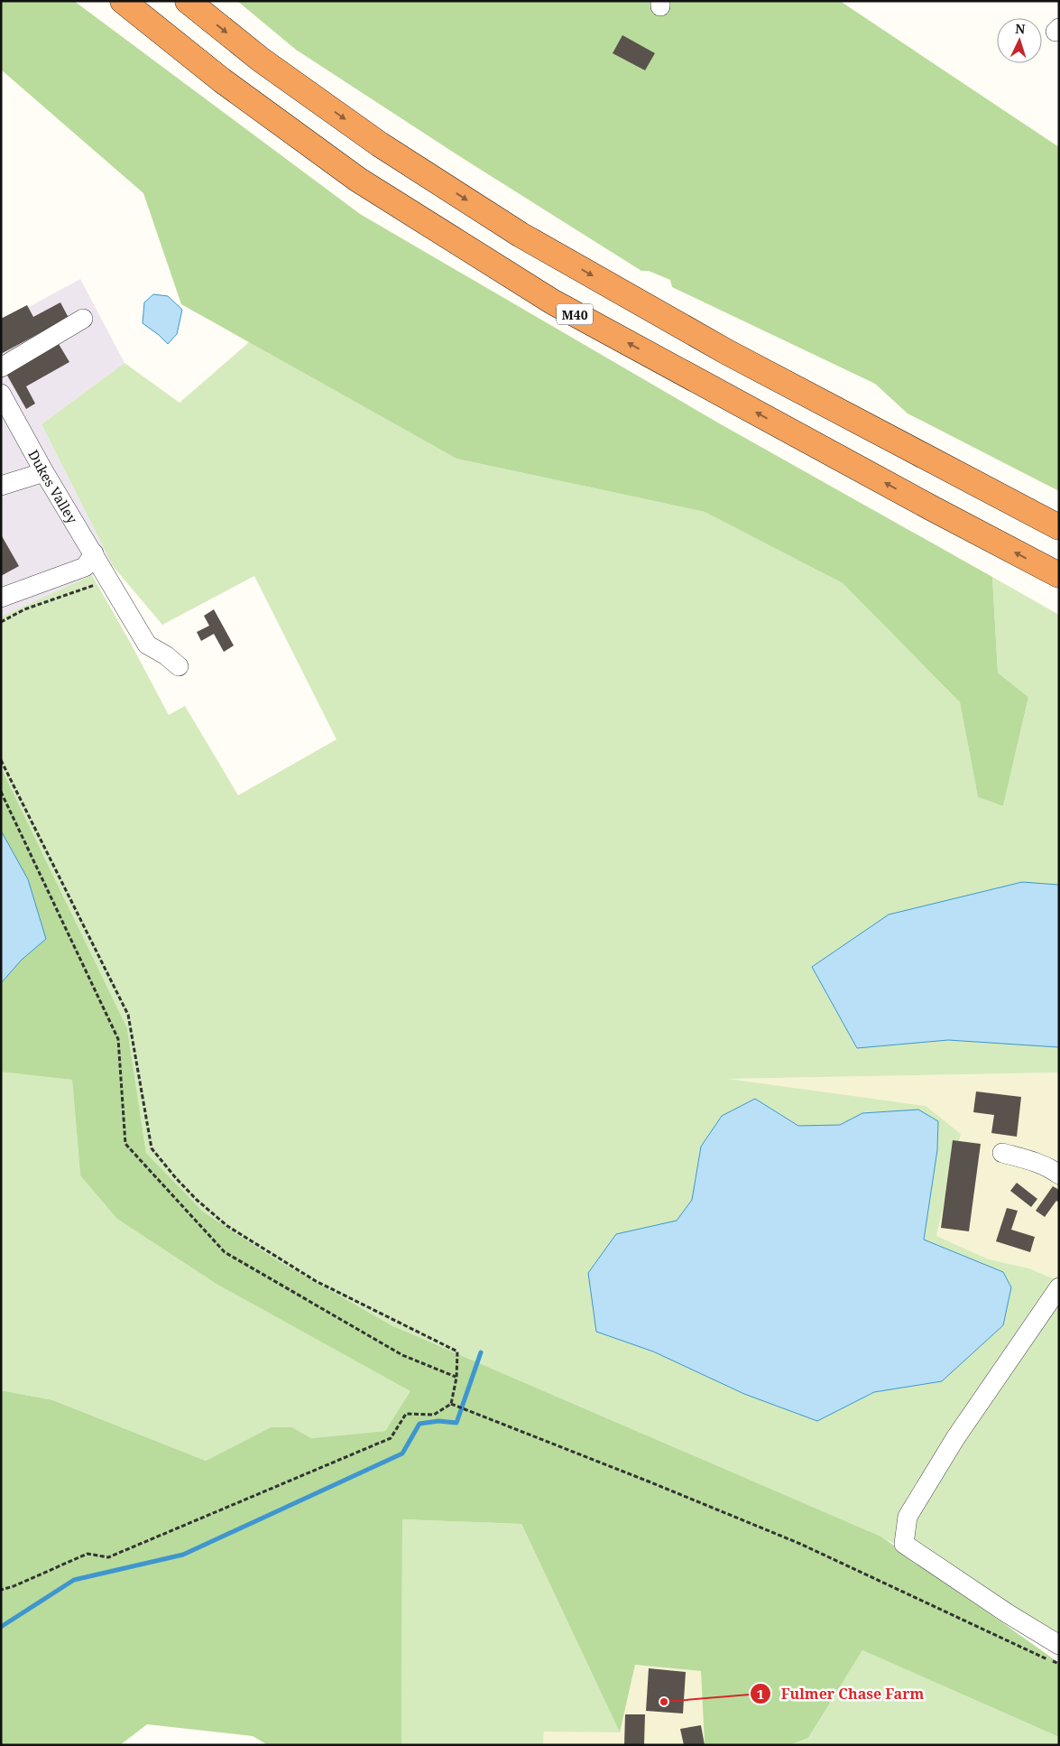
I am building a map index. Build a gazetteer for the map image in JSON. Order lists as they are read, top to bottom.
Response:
{
  "streets": {
    "highway": ["M40"],
    "street": ["Dukes Valley"]
  },
  "places": ["Fulmer Chase Farm"],
  "north": "top"
}
